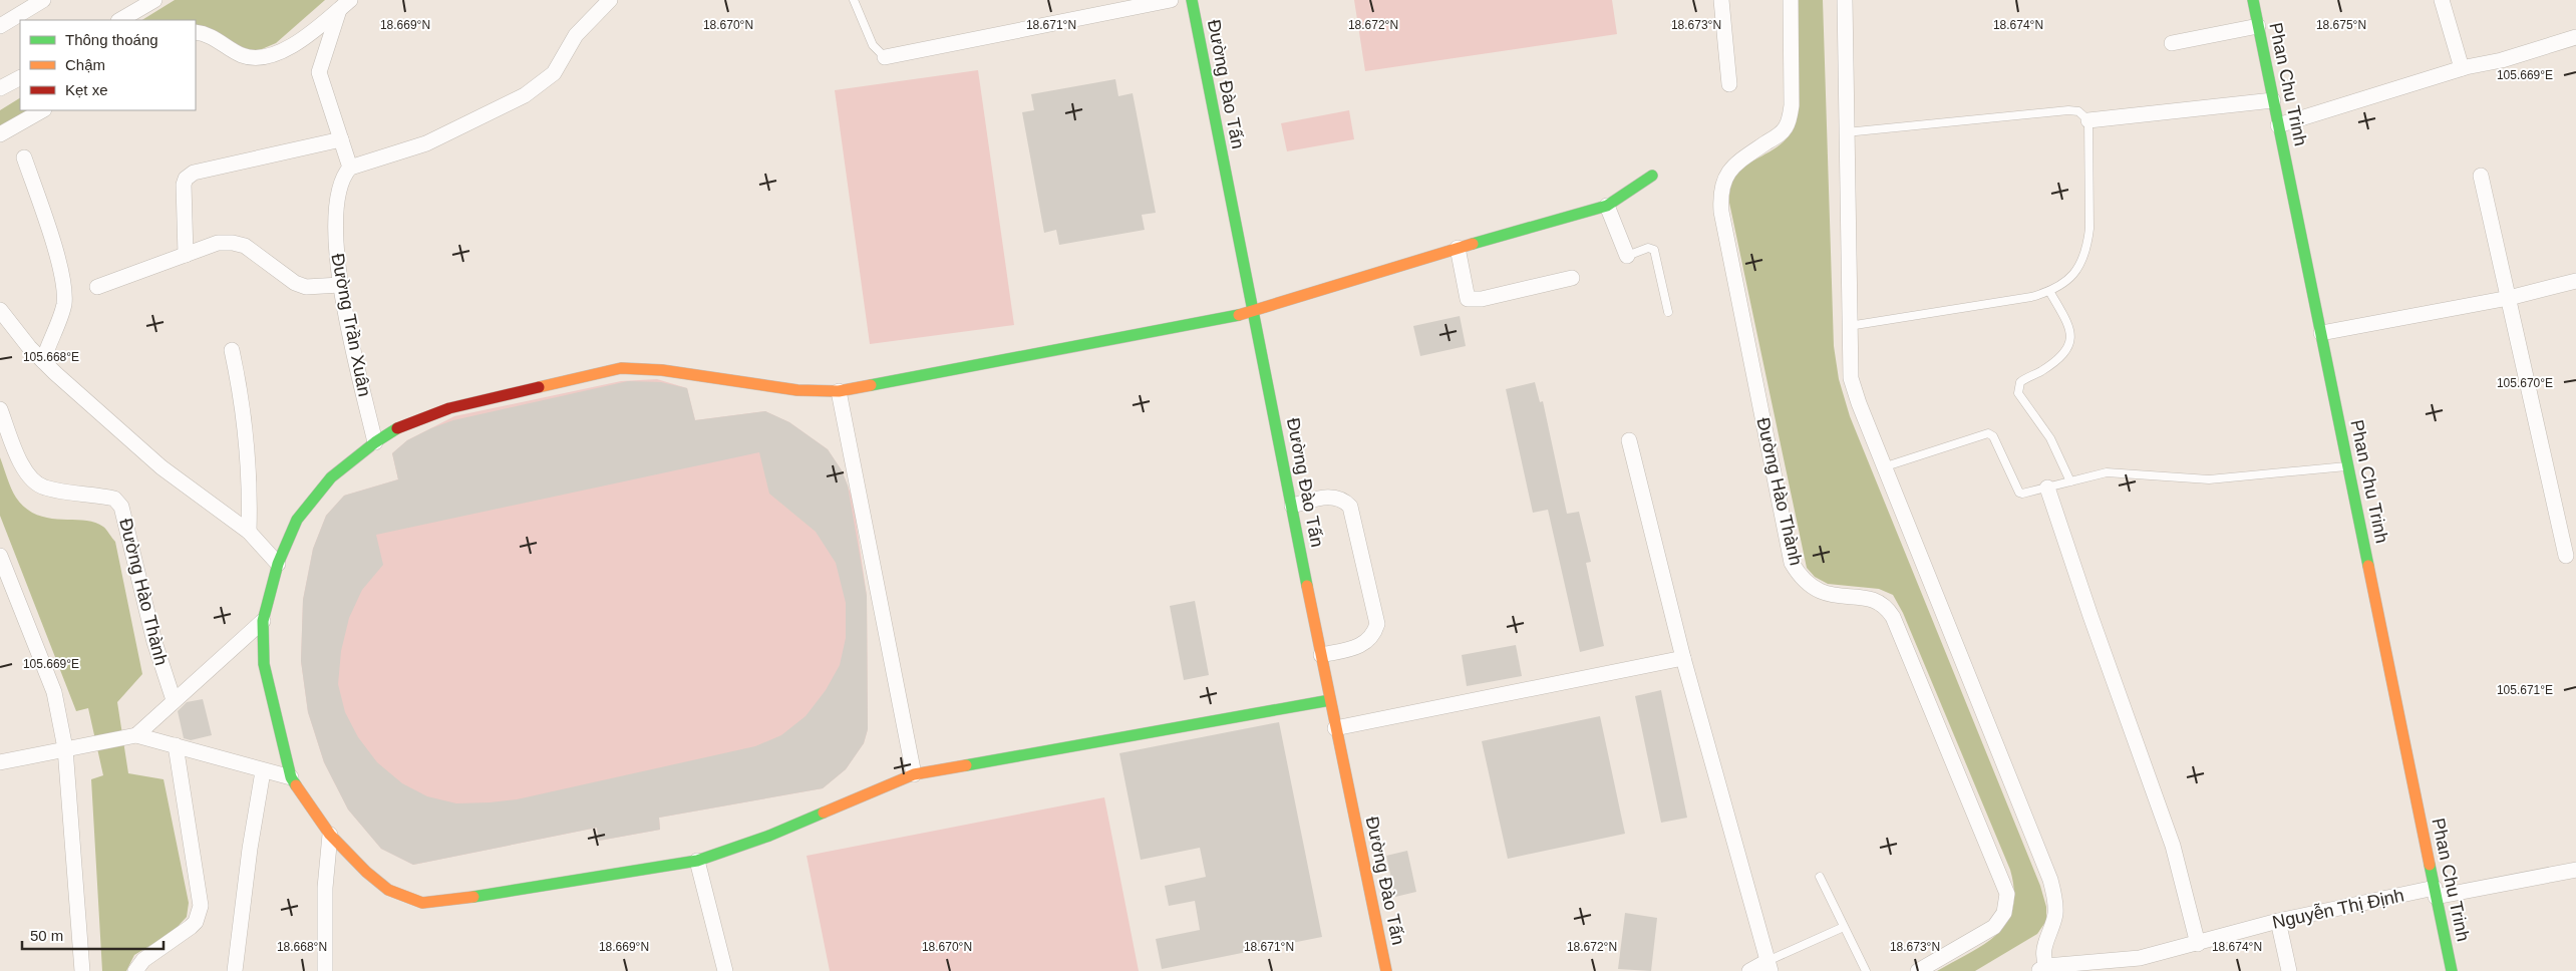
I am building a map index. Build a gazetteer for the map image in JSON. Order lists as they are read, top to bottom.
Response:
{
  "streets": {
    "street": [
      "Đường Đào Tấn",
      "Phan Chu Trinh",
      "Đường Trần Xuân",
      "Đường Hào Thành",
      "Nguyễn Thị Định"
    ]
  },
  "crossings": [
    ["Phan Chu Trinh", "Nguyễn Thị Định"]
  ],
  "legend": ["Thông thoáng", "Chậm", "Kẹt xe"],
  "scale_bar": "50 m",
  "coordinates": [
    "18.669°N",
    "18.670°N",
    "18.671°N",
    "18.672°N",
    "18.673°N",
    "18.674°N",
    "18.675°N",
    "105.669°E",
    "105.668°E",
    "105.670°E",
    "105.671°E",
    "18.668°N"
  ]
}
